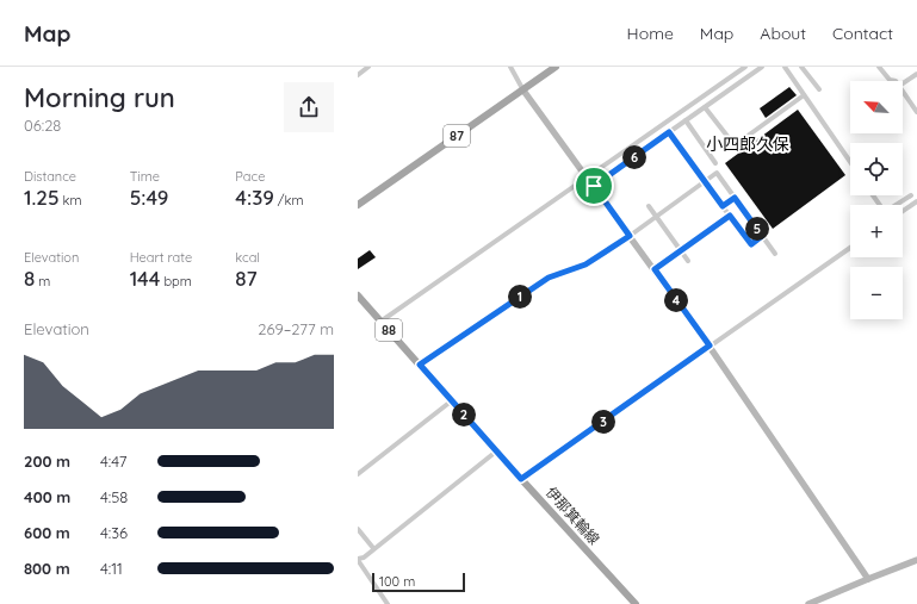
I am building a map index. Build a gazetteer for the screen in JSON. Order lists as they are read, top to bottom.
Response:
{
  "streets": {
    "main road": ["87", "88", "伊那箕輪線"]
  },
  "districts": ["小四郎久保"],
  "scale_bar": "100 m",
  "north": "top left",
  "page": {
    "header": "Map",
    "nav": [
      "Home",
      "Map",
      "About",
      "Contact"
    ],
    "heading": ["Morning run", "06:28"],
    "map_buttons": ["+", "−"],
    "pins": [
      "6",
      "5",
      "1",
      "4",
      "2",
      "3"
    ],
    "stats": [
      ["Distance", "1.25 km"],
      ["Time", "5:49"],
      ["Pace", "4:39 /km"],
      ["Elevation", "8 m"],
      ["Heart rate", "144 bpm"],
      ["kcal", "87"]
    ],
    "chart": ["Elevation", "269–277 m"],
    "list": [
      {
        "name": "200 m",
        "note": "4:47"
      },
      {
        "name": "400 m",
        "note": "4:58"
      },
      {
        "name": "600 m",
        "note": "4:36"
      },
      {
        "name": "800 m",
        "note": "4:11"
      }
    ],
    "scale": "100 m"
  }
}
